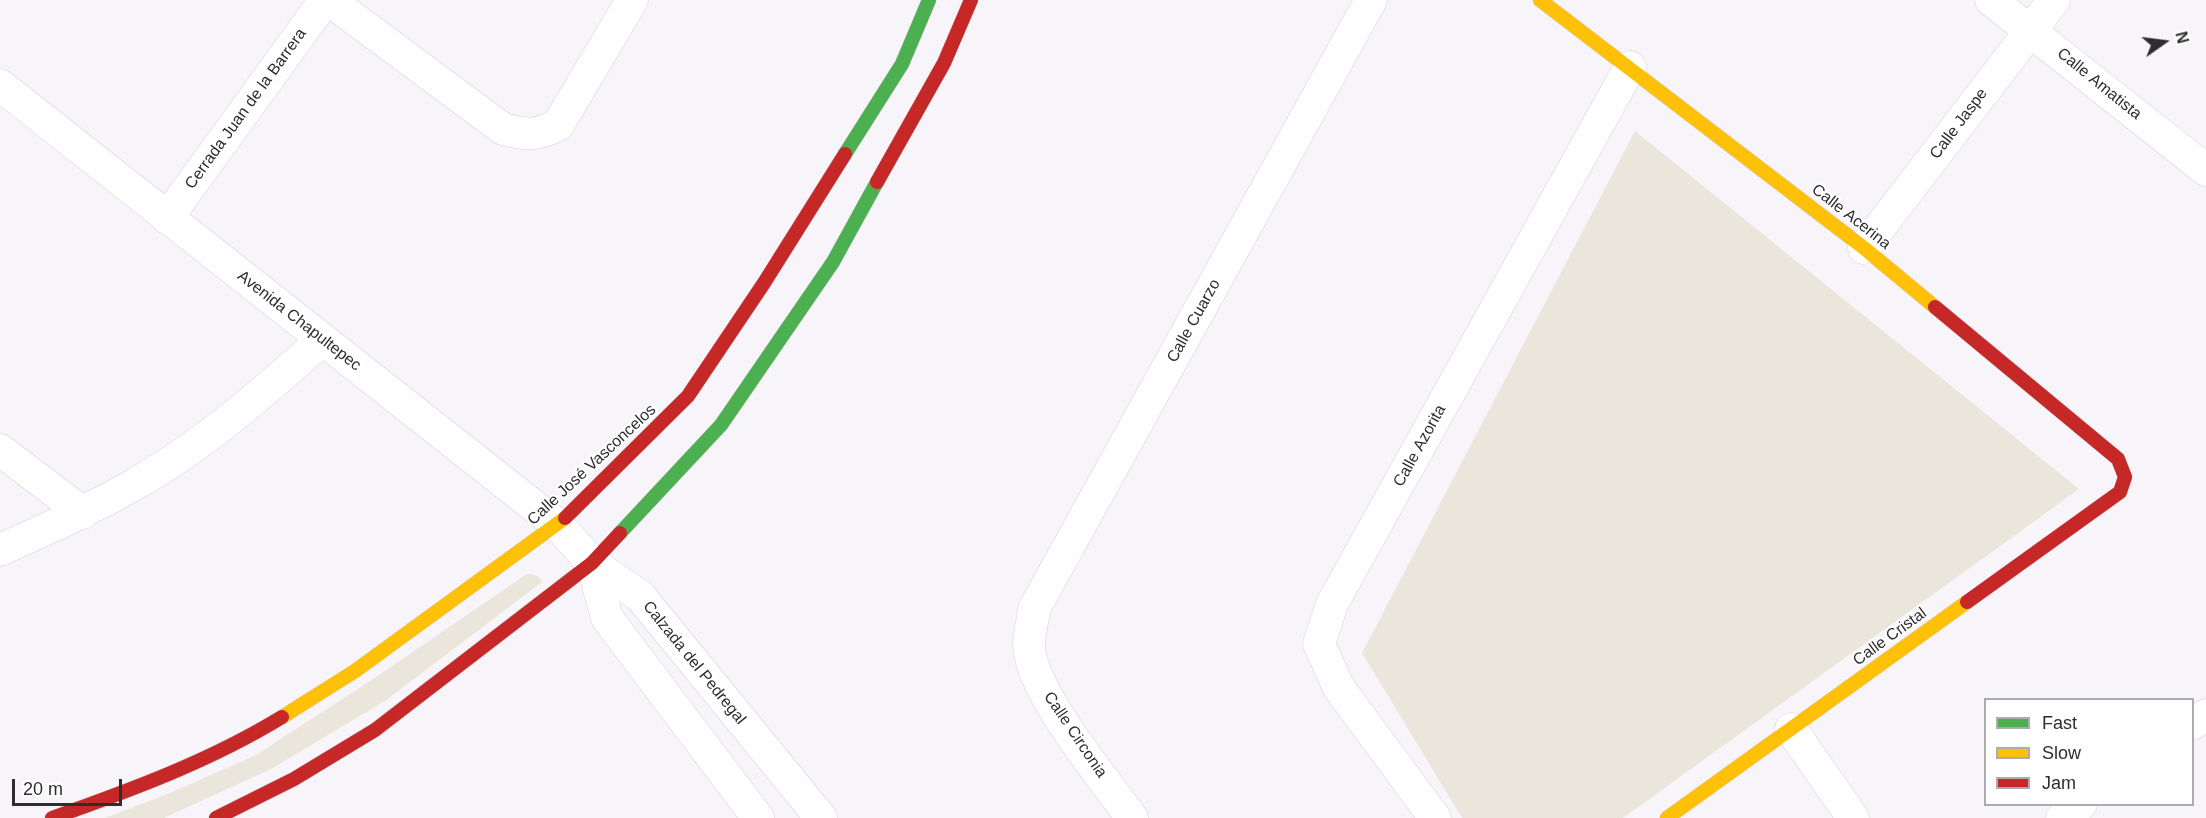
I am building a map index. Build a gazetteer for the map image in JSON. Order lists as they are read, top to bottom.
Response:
{
  "streets": {
    "street": [
      "Calle Amatista",
      "Cerrada Juan de la Barrera",
      "Calle Jaspe",
      "Calle Acerina",
      "Avenida Chapultepec",
      "Calle Cuarzo",
      "Calle Azorita",
      "Calle José Vasconcelos",
      "Calle Cristal",
      "Calzada del Pedregal",
      "Calle Circonia"
    ]
  },
  "crossings": [
    ["Calle Amatista", "Calle Jaspe"],
    ["Cerrada Juan de la Barrera", "Avenida Chapultepec"],
    ["Calle Jaspe", "Calle Acerina"],
    ["Calle Acerina", "Calle Azorita"],
    ["Calle Acerina", "Calle Cristal"],
    ["Avenida Chapultepec", "Calle José Vasconcelos"],
    ["Avenida Chapultepec", "Calzada del Pedregal"],
    ["Calle Cuarzo", "Calle Circonia"]
  ],
  "legend": ["Fast", "Slow", "Jam"],
  "scale_bar": "20 m",
  "north": "right"
}
